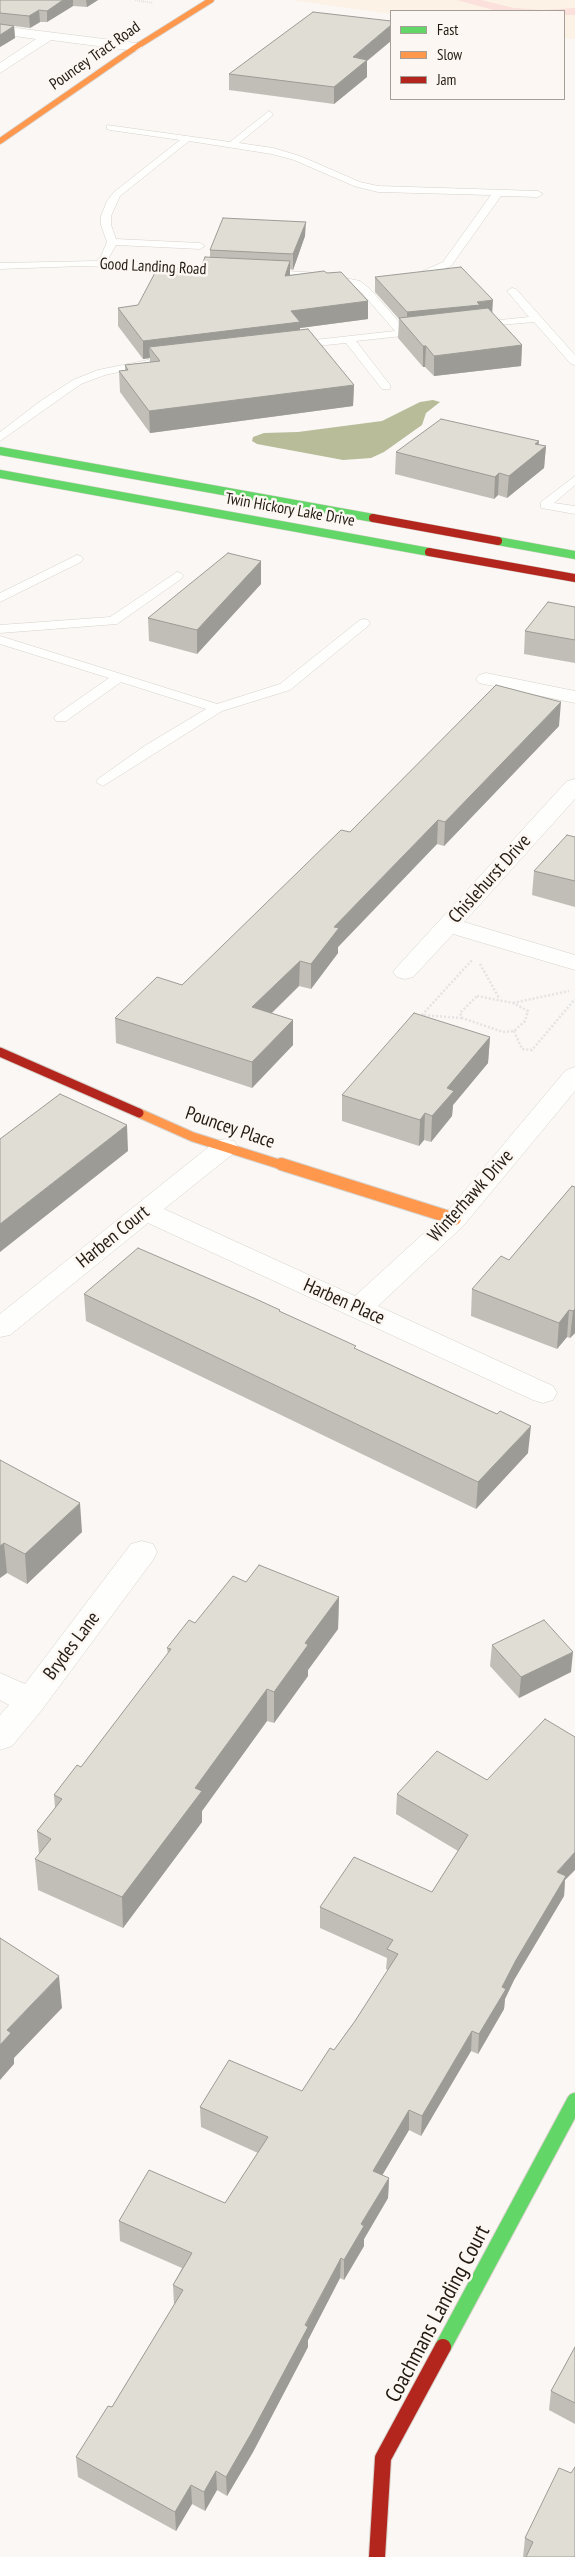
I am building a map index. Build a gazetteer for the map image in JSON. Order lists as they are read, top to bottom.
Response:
{
  "streets": {
    "street": [
      "Pouncey Tract Road",
      "Twin Hickory Lake Drive",
      "Chislehurst Drive",
      "Pouncey Place",
      "Winterhawk Drive",
      "Harben Court",
      "Harben Place",
      "Brydes Lane",
      "Coachmans Landing Court"
    ],
    "lane": ["Good Landing Road"]
  },
  "crossings": [
    ["Pouncey Place", "Winterhawk Drive"],
    ["Pouncey Place", "Harben Court"],
    ["Winterhawk Drive", "Harben Place"],
    ["Harben Court", "Harben Place"]
  ],
  "legend": ["Fast", "Slow", "Jam"]
}
